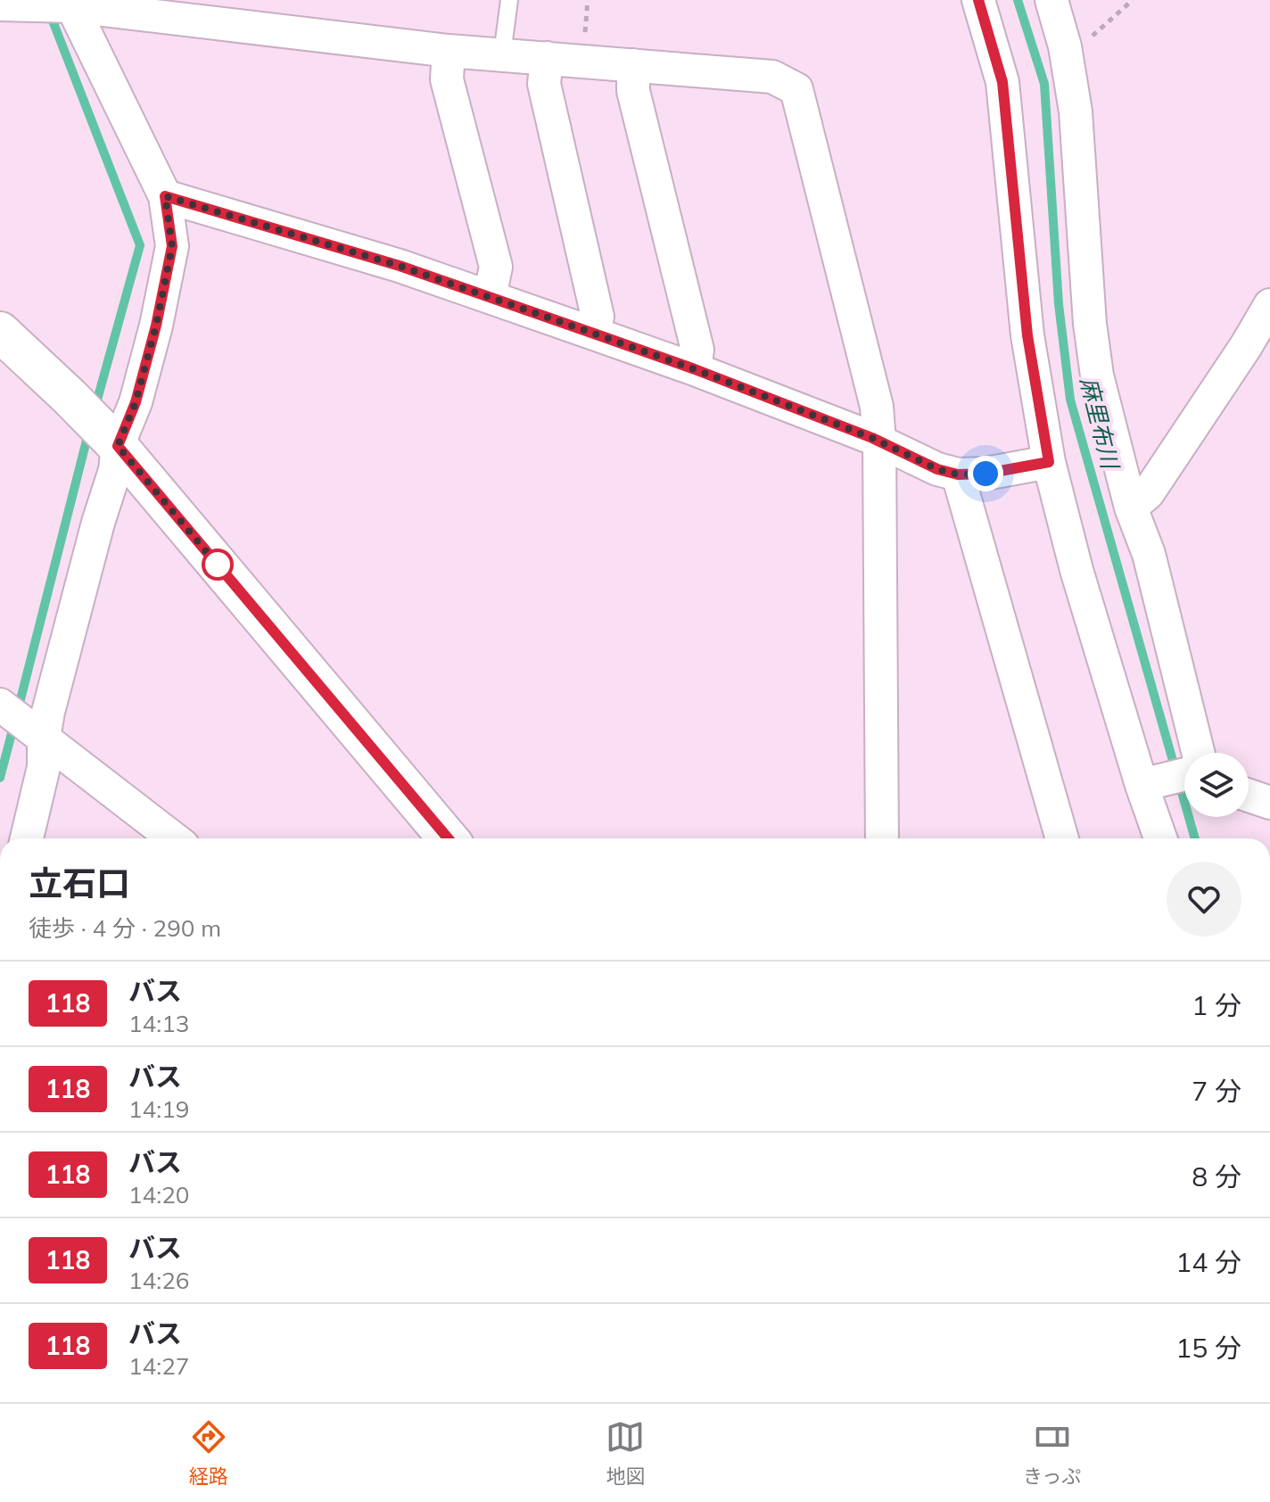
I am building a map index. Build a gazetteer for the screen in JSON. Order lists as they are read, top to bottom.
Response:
{
  "water": ["麻里布川"],
  "lines": ["bus line 118"],
  "page": {
    "heading": ["立石口", "徒歩 · 4 分 · 290 m"],
    "list": [
      {
        "mark": "118",
        "name": "バス",
        "note": "14:13",
        "value": "1 分"
      },
      {
        "mark": "118",
        "name": "バス",
        "note": "14:19",
        "value": "7 分"
      },
      {
        "mark": "118",
        "name": "バス",
        "note": "14:20",
        "value": "8 分"
      },
      {
        "mark": "118",
        "name": "バス",
        "note": "14:26",
        "value": "14 分"
      },
      {
        "mark": "118",
        "name": "バス",
        "note": "14:27",
        "value": "15 分"
      }
    ],
    "tabs": ["経路", "地図", "きっぷ"]
  }
}
